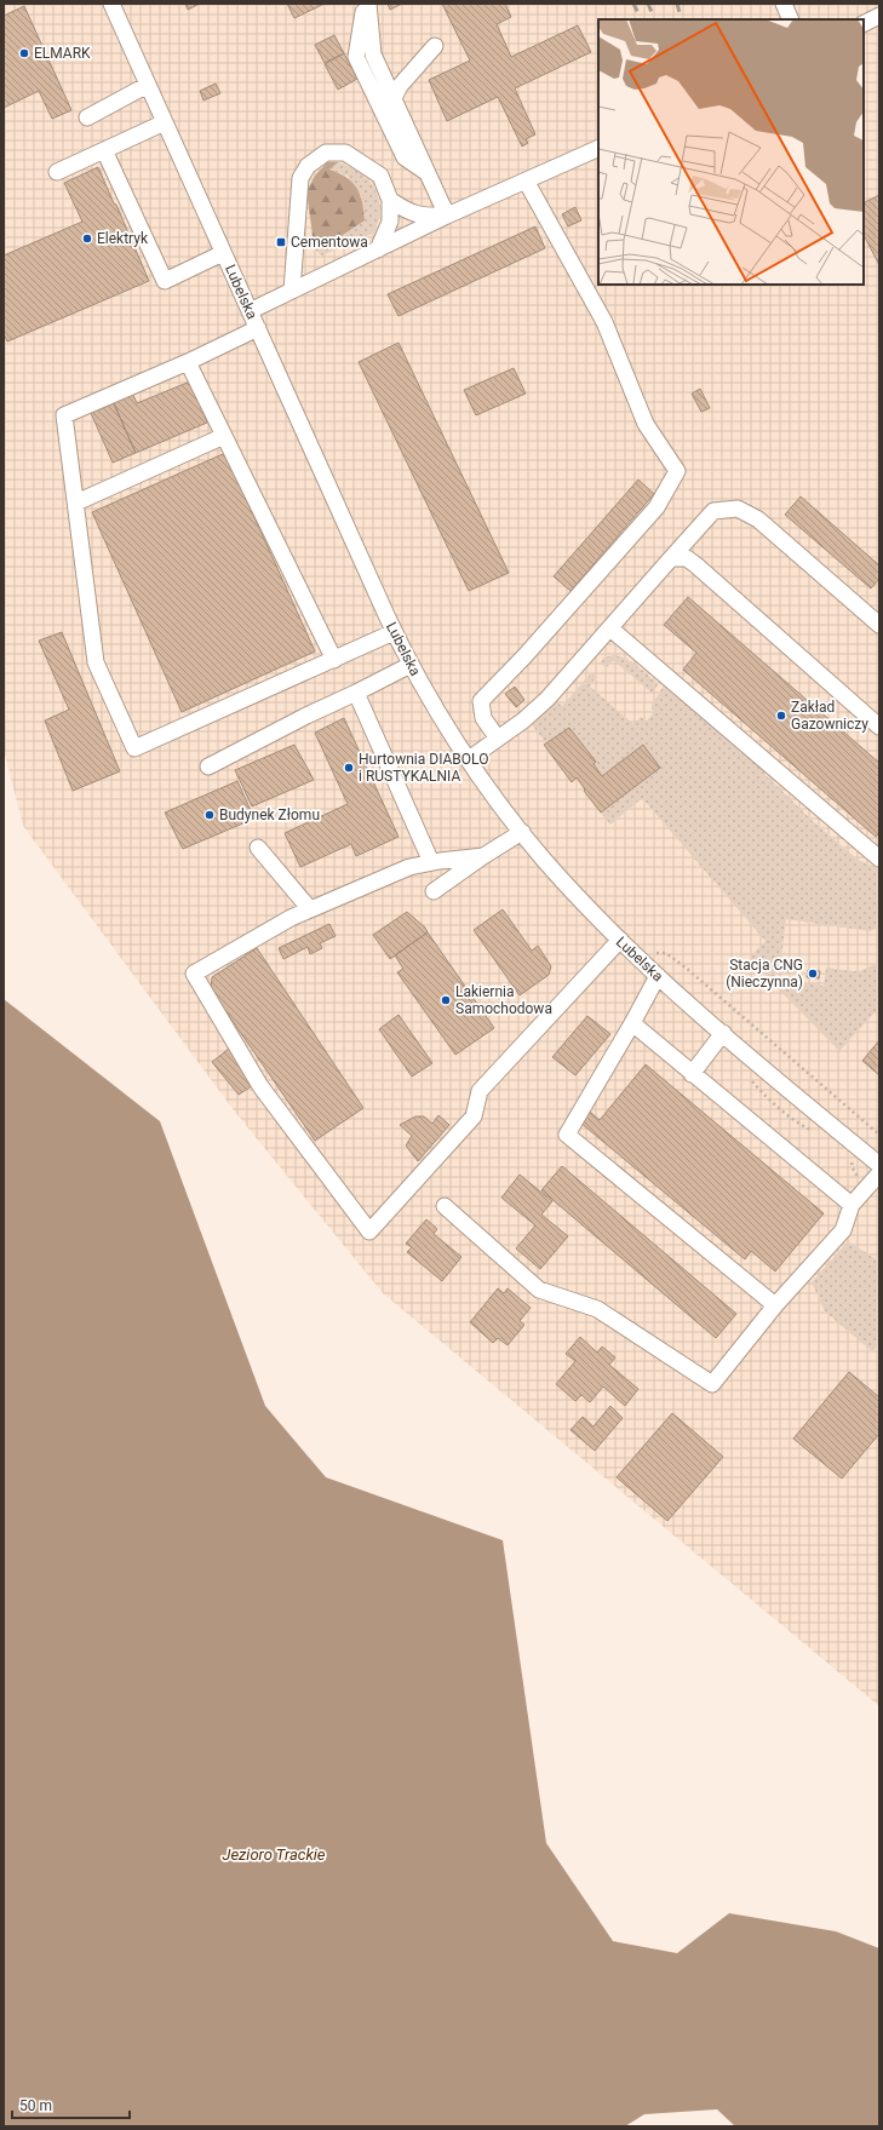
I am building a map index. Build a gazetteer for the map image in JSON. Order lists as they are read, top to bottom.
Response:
{
  "streets": {
    "street": ["Lubelska"]
  },
  "water": ["Jezioro Trackie"],
  "places": {
    "other": [
      "ELMARK",
      "Elektryk",
      "Zakład Gazowniczy",
      "Hurtownia DIABOLO i RUSTYKALNIA",
      "Budynek Złomu",
      "Stacja CNG (Nieczynna)",
      "Lakiernia Samochodowa"
    ],
    "transit": ["Cementowa"]
  },
  "scale_bar": "50 m"
}
